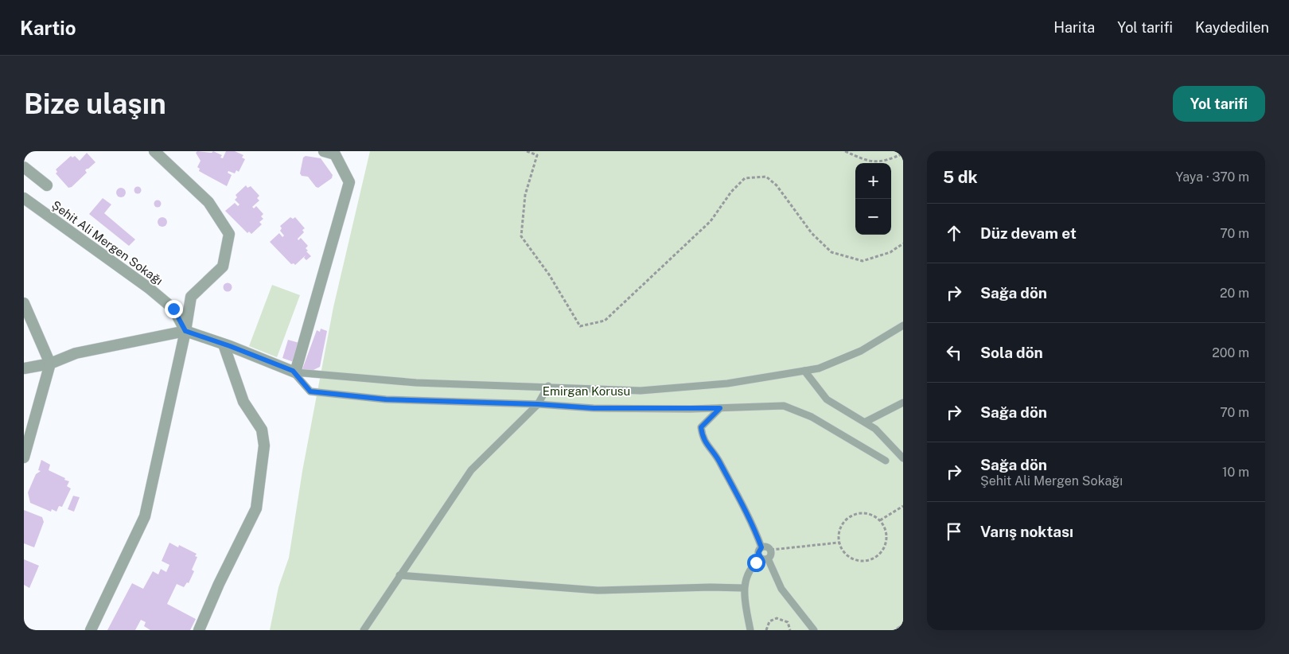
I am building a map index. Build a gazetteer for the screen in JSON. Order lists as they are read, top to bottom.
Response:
{
  "streets": {
    "street": ["Şehit Ali Mergen Sokağı"]
  },
  "parks": ["Emirgan Korusu"],
  "page": {
    "header": "Kartio",
    "nav": ["Harita", "Yol tarifi", "Kaydedilen"],
    "buttons": "Yol tarifi",
    "title": "Bize ulaşın",
    "heading": ["5 dk", "Yaya · 370 m"],
    "map_buttons": ["+", "−"],
    "list": [
      ["Düz devam et", "70 m"],
      ["Sağa dön", "20 m"],
      ["Sola dön", "200 m"],
      ["Sağa dön", "70 m"],
      ["Sağa dön", "Şehit Ali Mergen Sokağı", "10 m"],
      "Varış noktası"
    ]
  }
}
